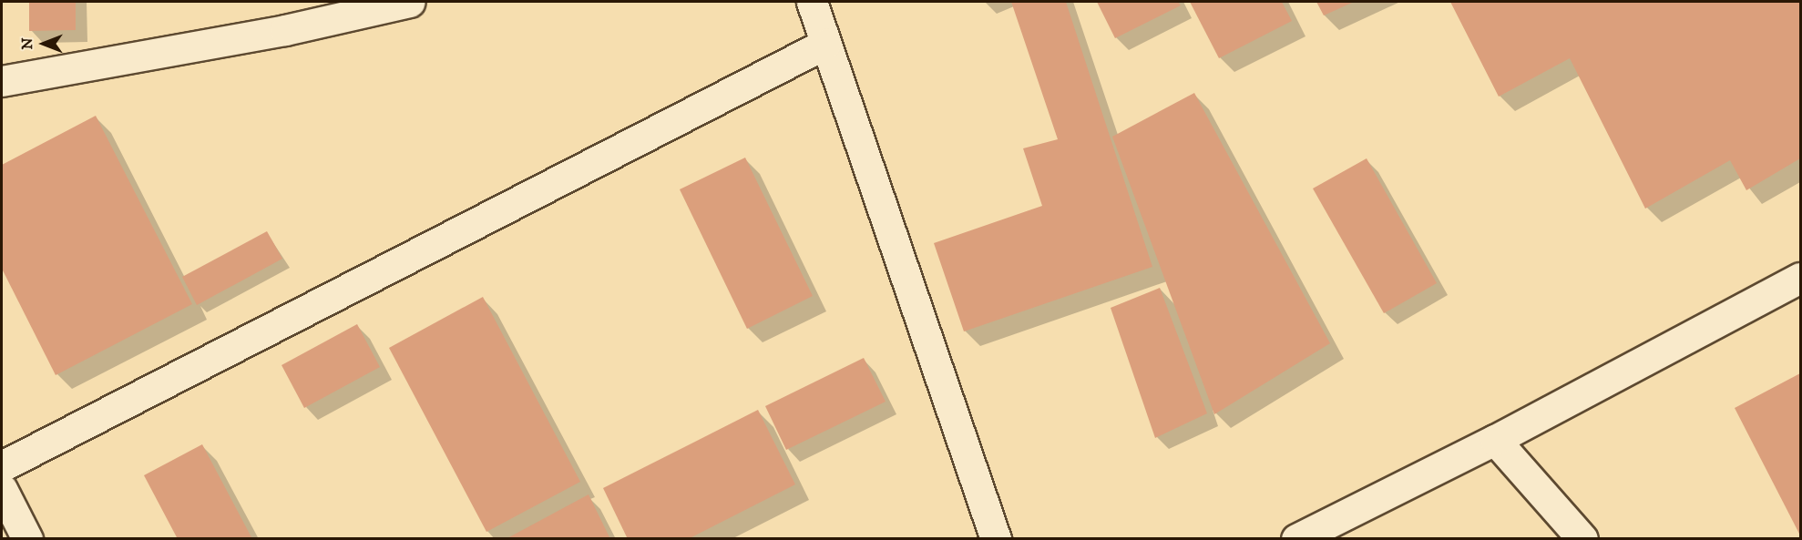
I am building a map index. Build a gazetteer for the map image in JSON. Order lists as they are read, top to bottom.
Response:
{
  "north": "left"
}
